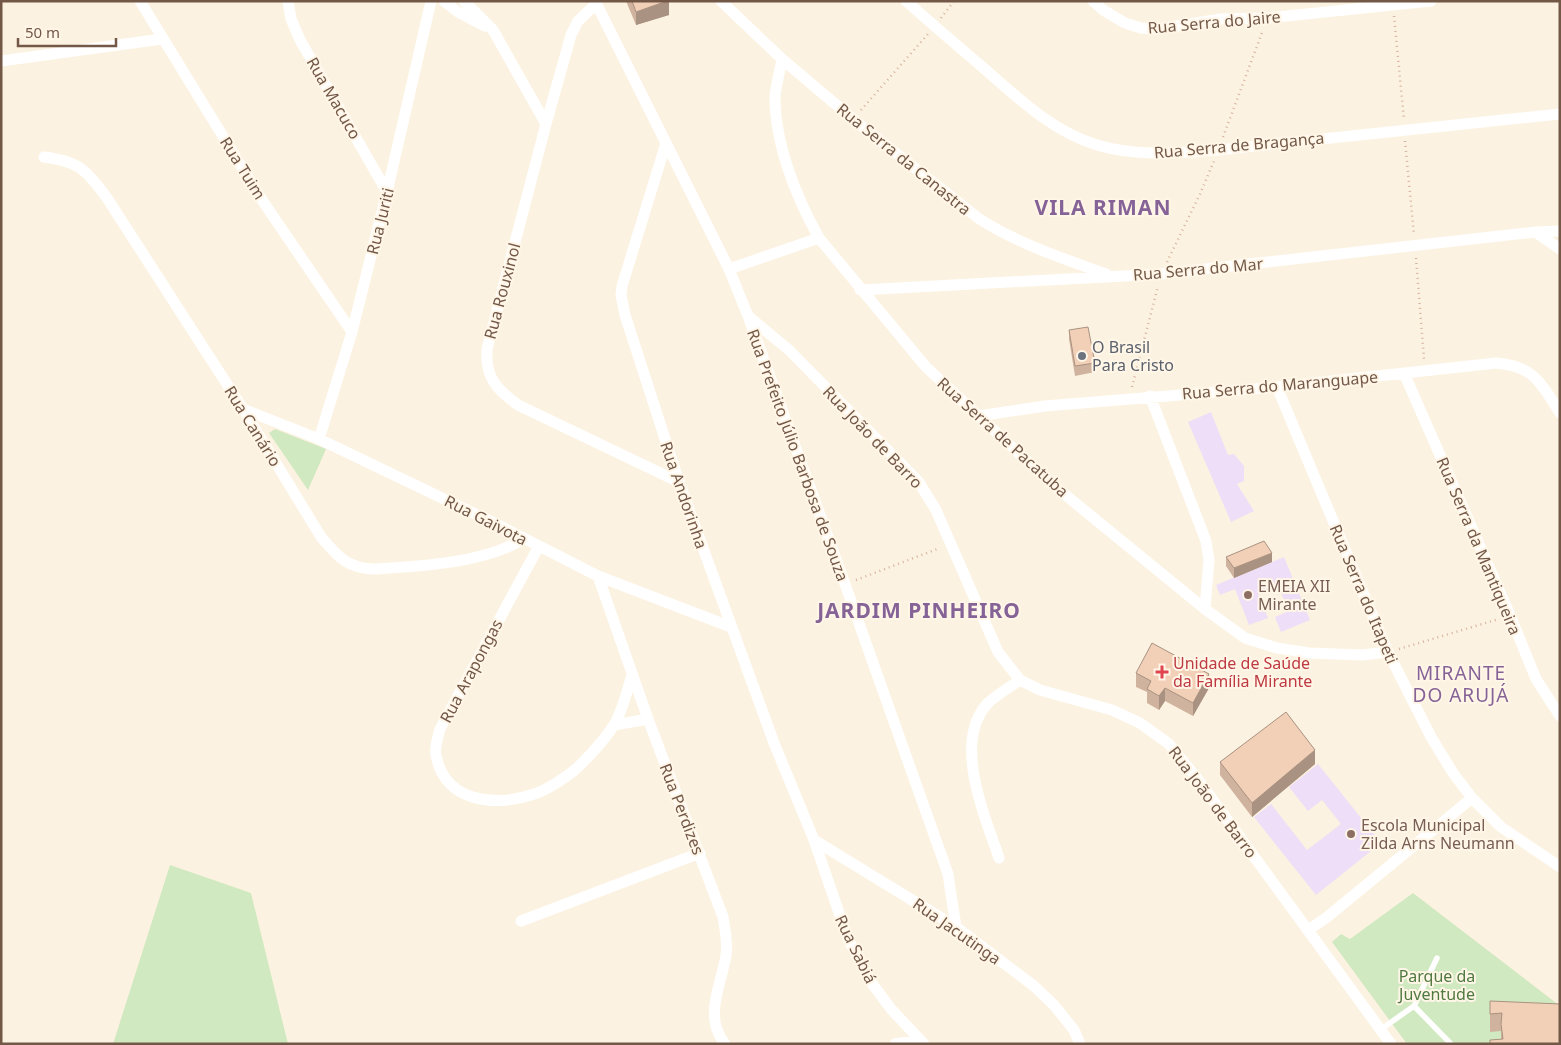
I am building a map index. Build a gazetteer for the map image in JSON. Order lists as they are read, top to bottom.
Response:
{
  "streets": {
    "street": [
      "Rua Serra do Jaire",
      "Rua Macuco",
      "Rua Serra de Bragança",
      "Rua Serra da Canastra",
      "Rua Tuim",
      "Rua Juriti",
      "Rua Serra do Mar",
      "Rua Rouxinol",
      "Rua Serra do Maranguape",
      "Rua Canário",
      "Rua João de Barro",
      "Rua Serra de Pacatuba",
      "Rua Prefeito Júlio Barbosa de Souza",
      "Rua Andorinha",
      "Rua Gaivota",
      "Rua Serra da Mantiqueira",
      "Rua Serra do Itapeti",
      "Rua Arapongas",
      "Rua Perdizes",
      "Rua Jacutinga",
      "Rua Sabiá"
    ]
  },
  "crossings": [
    ["Rua Macuco", "Rua Juriti"],
    ["Rua Serra da Canastra", "Rua Serra do Mar"],
    ["Rua Serra da Canastra", "Rua Serra de Pacatuba"],
    ["Rua Tuim", "Rua Juriti"],
    ["Rua Juriti", "Rua Gaivota"],
    ["Rua Serra do Mar", "Rua Serra de Pacatuba"],
    ["Rua Rouxinol", "Rua Prefeito Júlio Barbosa de Souza"],
    ["Rua Rouxinol", "Rua Andorinha"],
    ["Rua Serra do Maranguape", "Rua Serra de Pacatuba"],
    ["Rua Serra do Maranguape", "Rua Serra da Mantiqueira"],
    ["Rua Serra do Maranguape", "Rua Serra do Itapeti"],
    ["Rua Canário", "Rua Gaivota"],
    ["Rua João de Barro", "Rua Prefeito Júlio Barbosa de Souza"],
    ["Rua Serra de Pacatuba", "Rua Serra do Itapeti"],
    ["Rua Prefeito Júlio Barbosa de Souza", "Rua Andorinha"],
    ["Rua Prefeito Júlio Barbosa de Souza", "Rua Jacutinga"],
    ["Rua Andorinha", "Rua Gaivota"],
    ["Rua Andorinha", "Rua Jacutinga"],
    ["Rua Andorinha", "Rua Sabiá"],
    ["Rua Gaivota", "Rua Arapongas"],
    ["Rua Gaivota", "Rua Perdizes"],
    ["Rua Arapongas", "Rua Perdizes"],
    ["Rua Jacutinga", "Rua Sabiá"]
  ],
  "districts": ["VILA RIMAN", "JARDIM PINHEIRO", "MIRANTE DO ARUJÁ"],
  "parks": ["Parque da Juventude"],
  "places": {
    "other": ["O Brasil Para Cristo", "EMEIA XII Mirante", "Escola Municipal Zilda Arns Neumann"],
    "health": ["Unidade de Saúde da Família Mirante"]
  },
  "scale_bar": "50 m"
}
